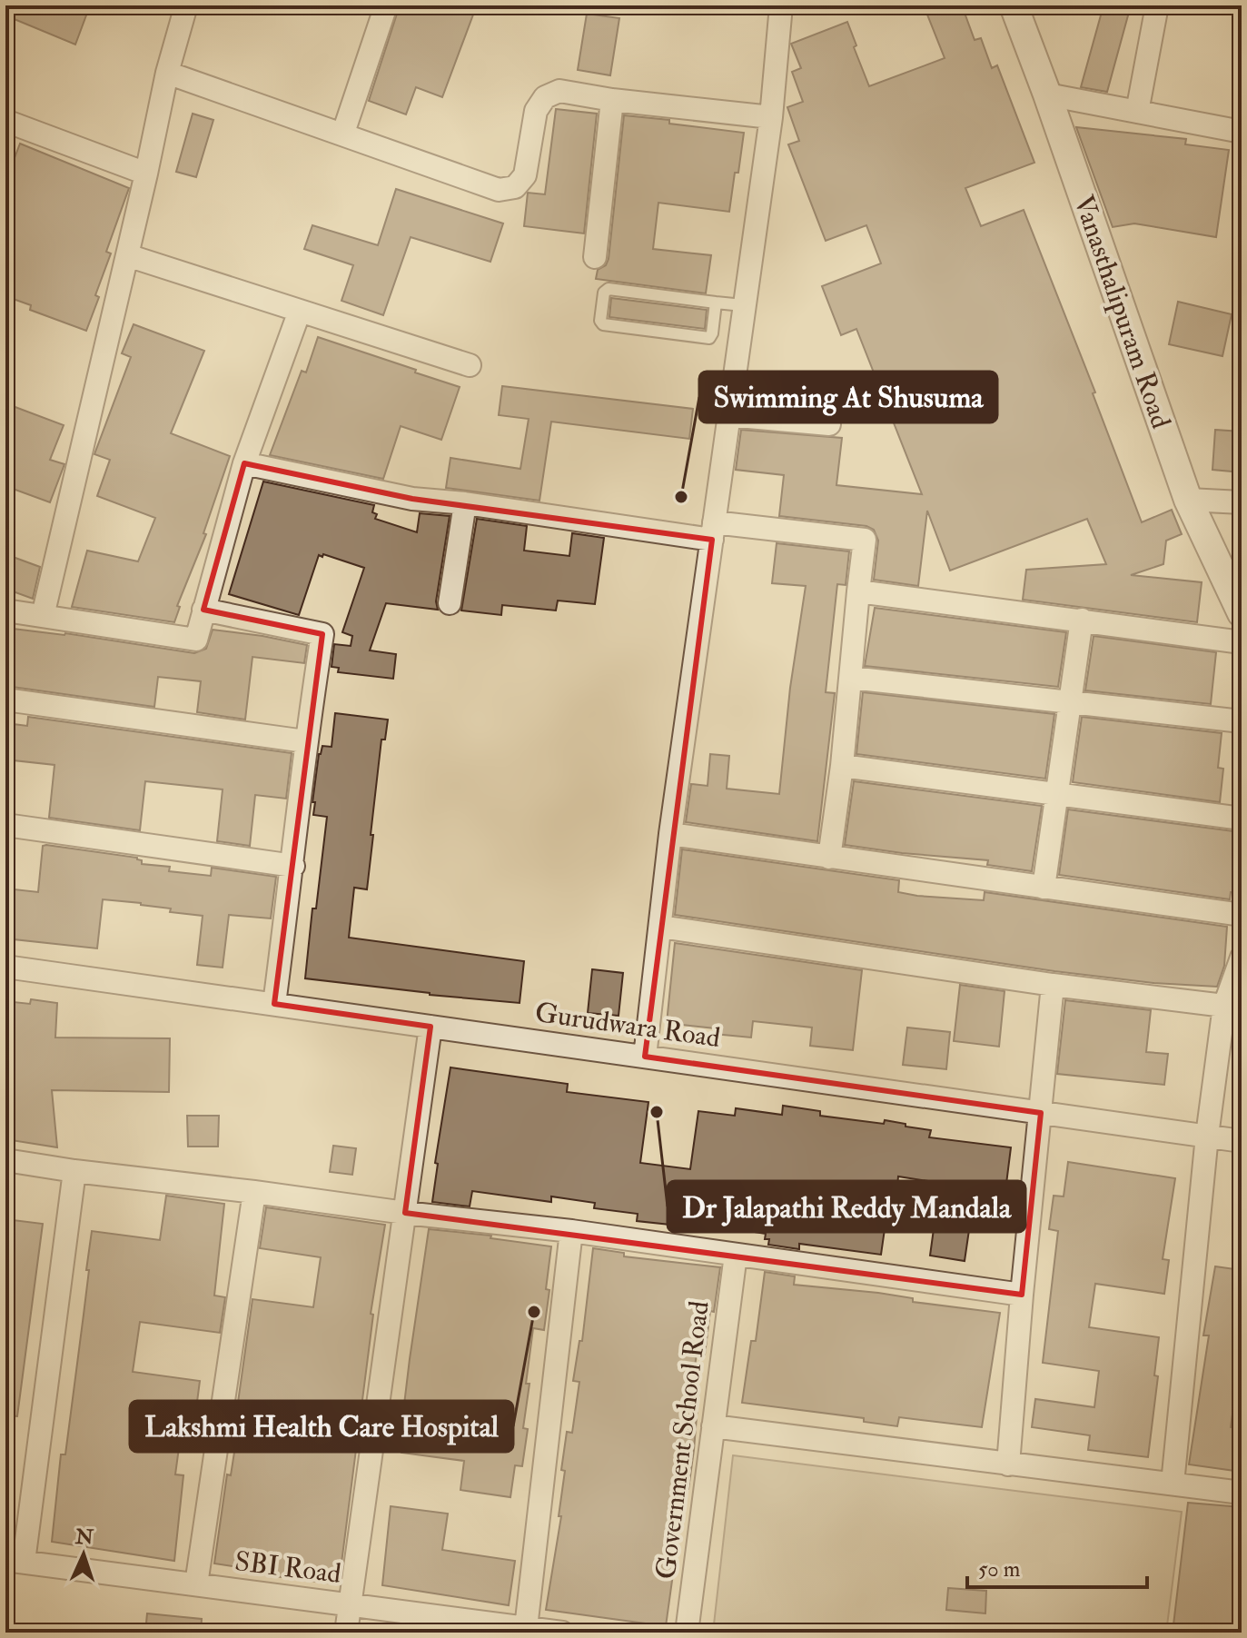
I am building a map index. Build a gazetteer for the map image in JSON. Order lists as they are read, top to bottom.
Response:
{
  "streets": {
    "street": [
      "Vanasthalipuram Road",
      "Gurudwara Road",
      "Government School Road",
      "SBI Road"
    ]
  },
  "places": ["Swimming At Shusuma", "Dr Jalapathi Reddy Mandala", "Lakshmi Health Care Hospital"],
  "scale_bar": "50 m",
  "north": "top"
}
